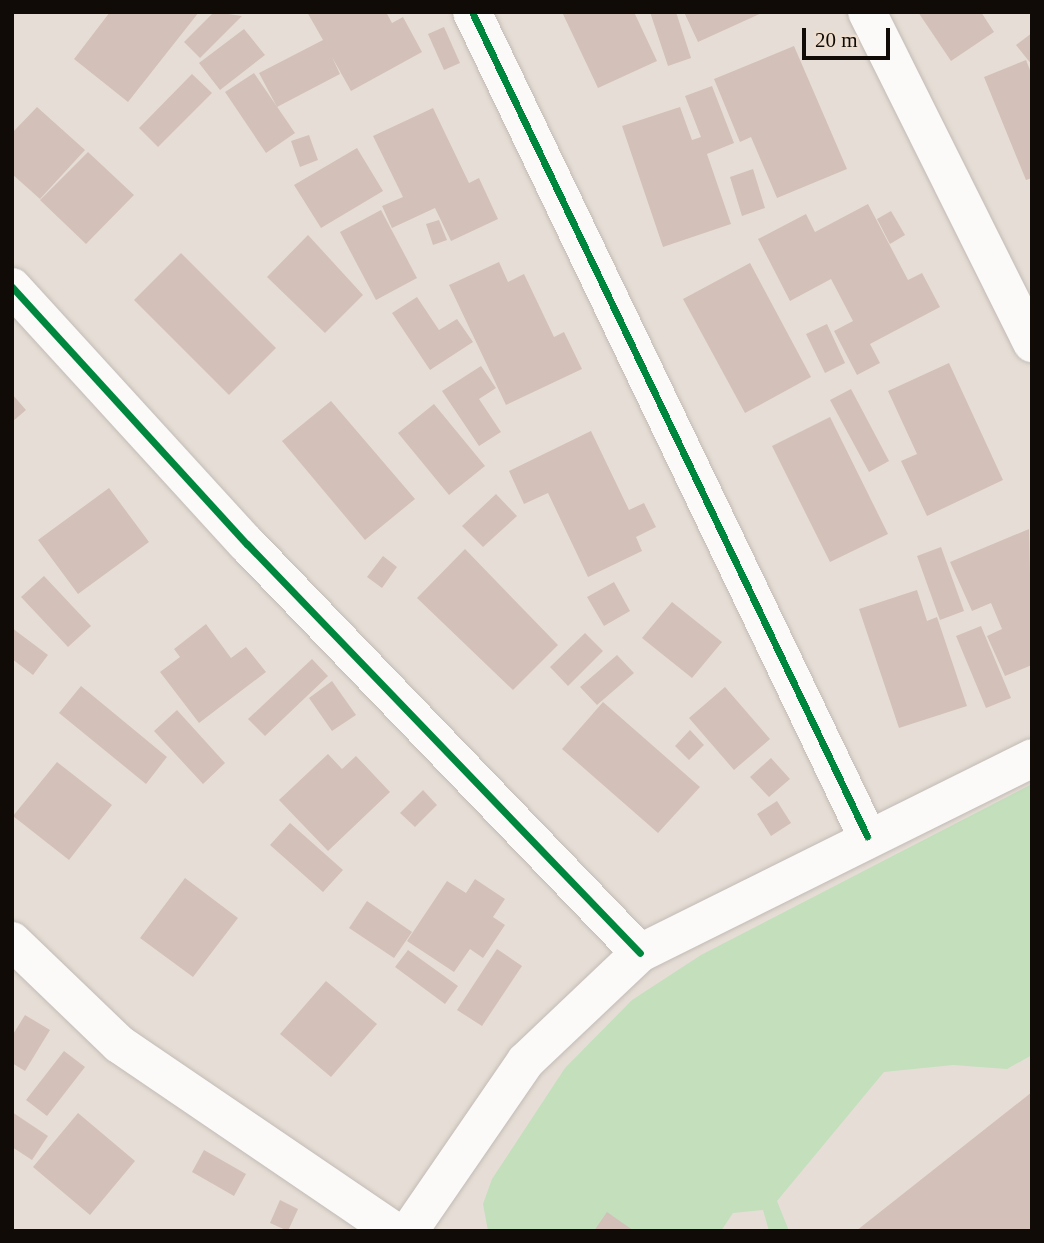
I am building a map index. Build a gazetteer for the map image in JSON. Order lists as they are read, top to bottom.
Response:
{
  "scale_bar": "20 m"
}
